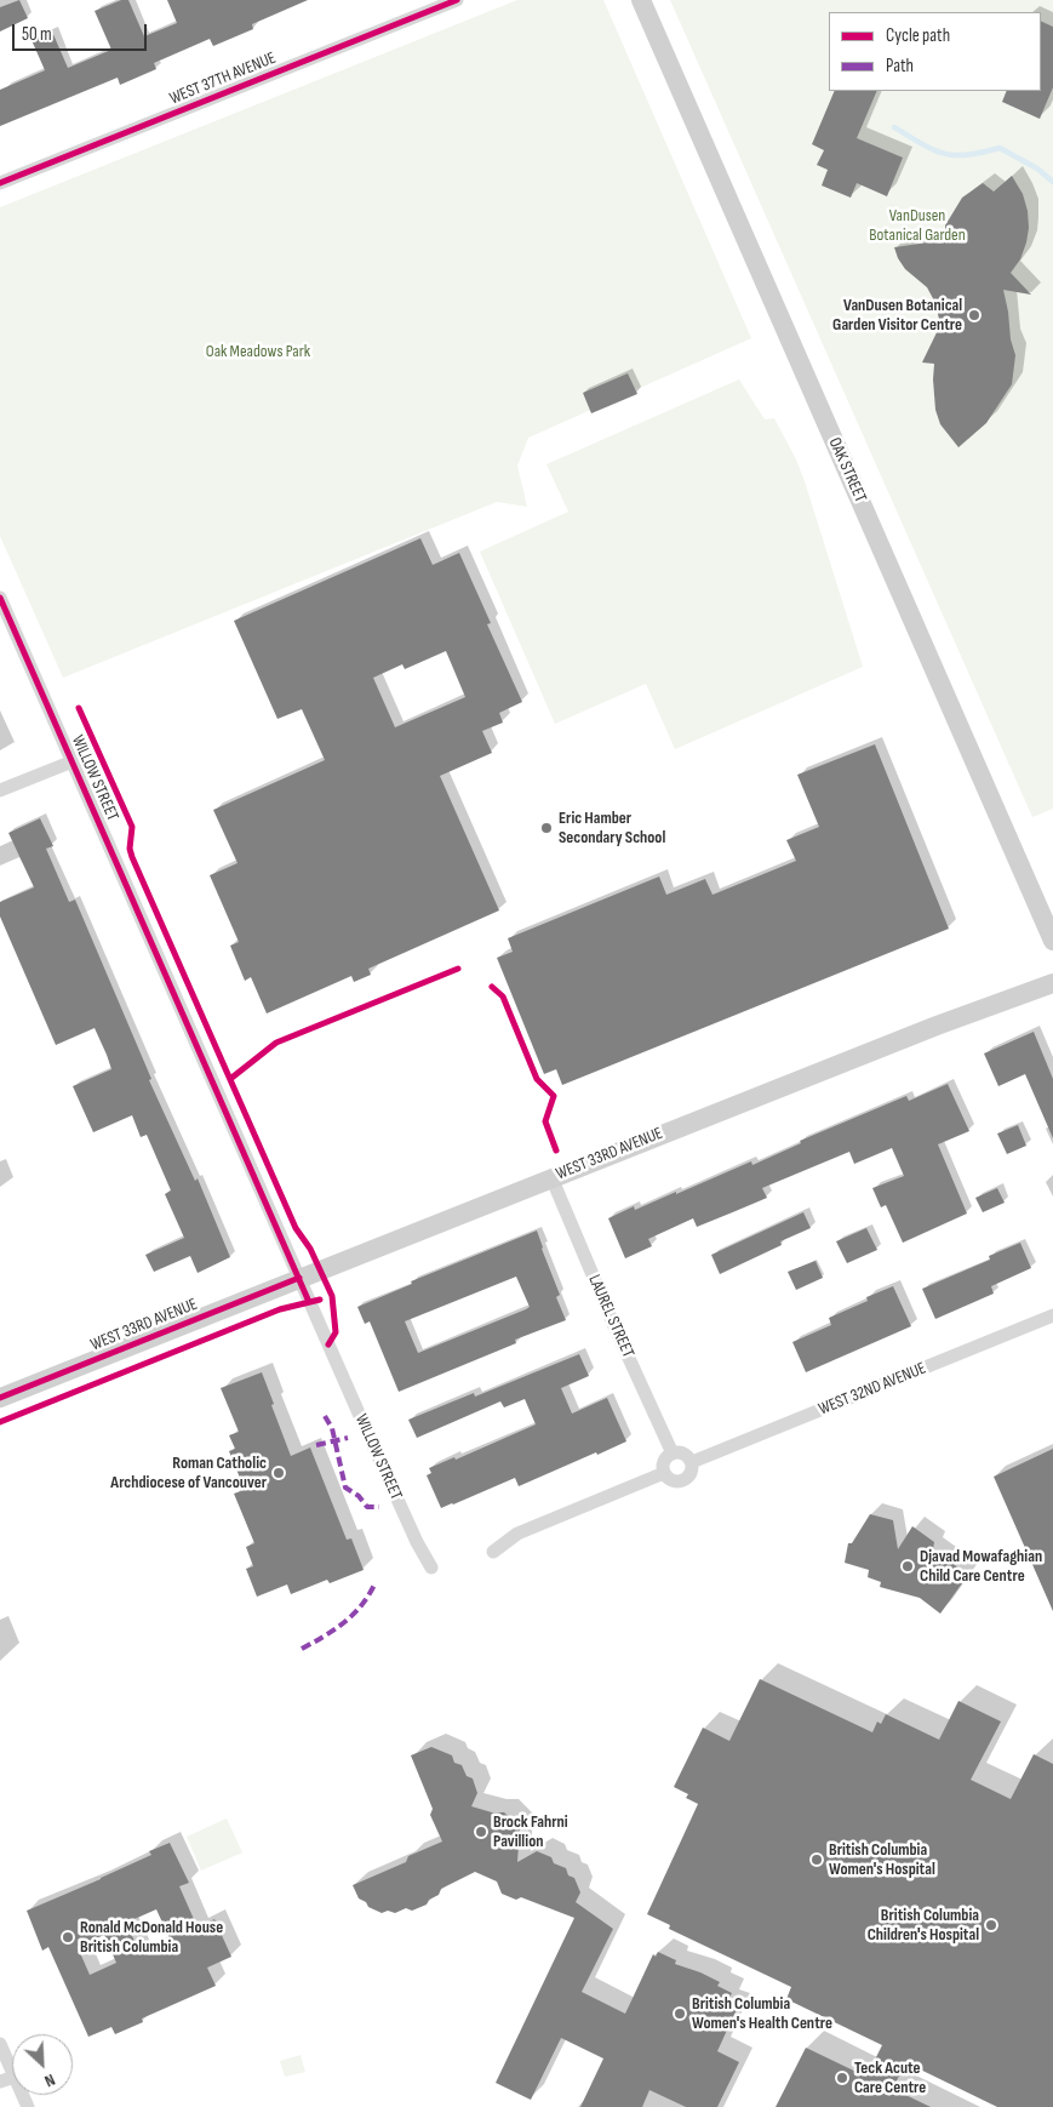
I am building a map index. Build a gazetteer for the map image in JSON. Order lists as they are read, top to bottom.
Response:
{
  "streets": {
    "street": [
      "WEST 37TH AVENUE",
      "OAK STREET",
      "WILLOW STREET",
      "WEST 33RD AVENUE",
      "LAUREL STREET",
      "WEST 32ND AVENUE"
    ]
  },
  "crossings": [
    ["WILLOW STREET", "WEST 33RD AVENUE"],
    ["WEST 33RD AVENUE", "LAUREL STREET"],
    ["LAUREL STREET", "WEST 32ND AVENUE"]
  ],
  "parks": ["VanDusen Botanical Garden", "Oak Meadows Park"],
  "places": [
    "VanDusen Botanical Garden Visitor Centre",
    "Eric Hamber Secondary School",
    "Roman Catholic Archdiocese of Vancouver",
    "Djavad Mowafaghian Child Care Centre",
    "Brock Fahrni Pavillion",
    "British Columbia Women's Hospital",
    "British Columbia Children's Hospital",
    "Ronald McDonald House British Columbia",
    "British Columbia Women's Health Centre",
    "Teck Acute Care Centre"
  ],
  "legend": ["Cycle path", "Path"],
  "scale_bar": "50 m",
  "north": "bottom right"
}
